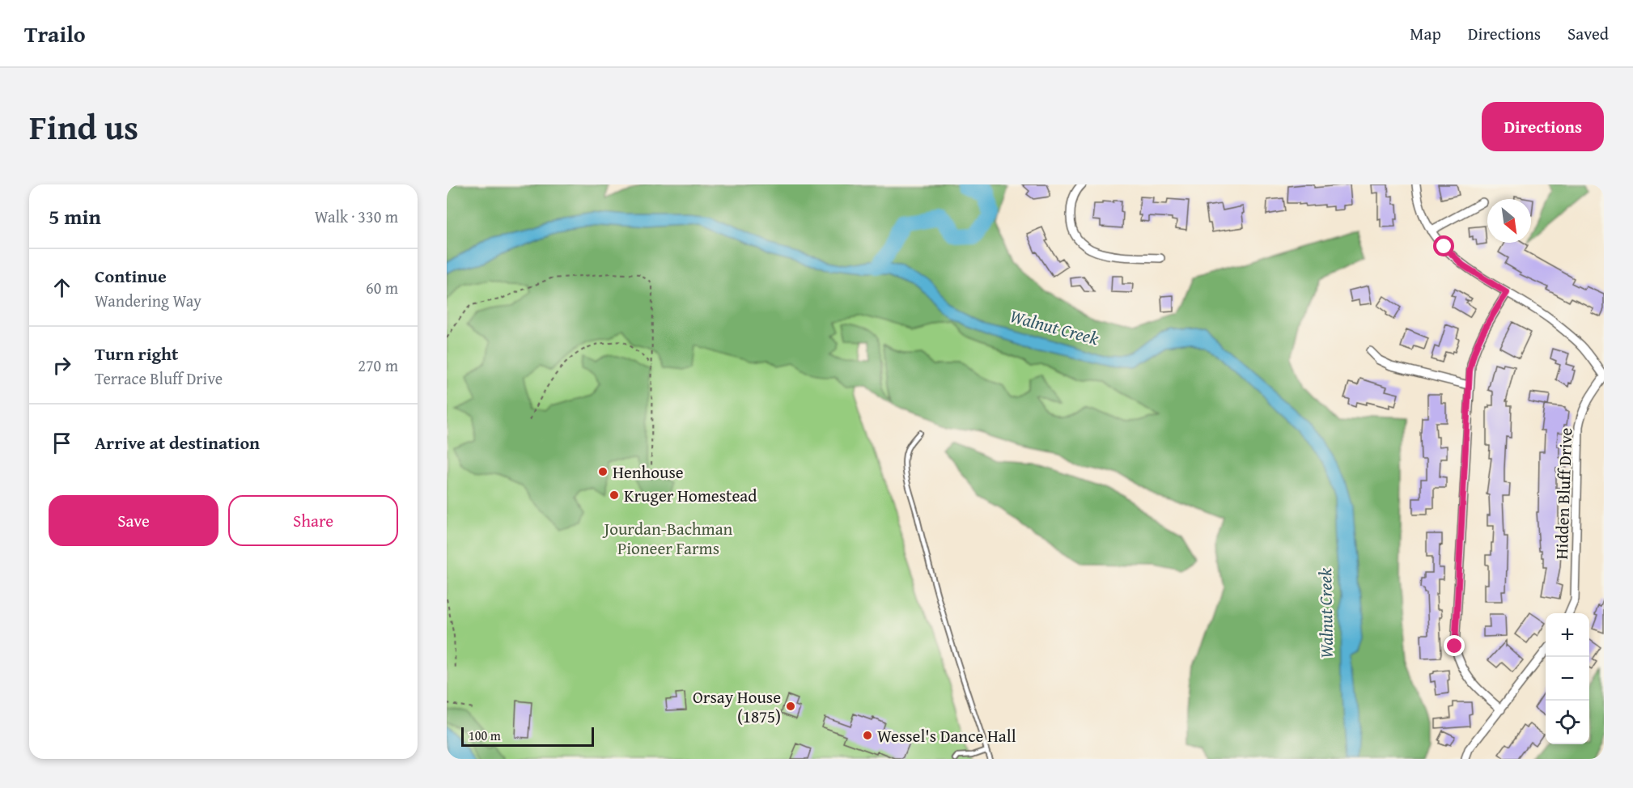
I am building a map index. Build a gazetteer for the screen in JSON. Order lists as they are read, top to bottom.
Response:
{
  "streets": {
    "street": ["Hidden Bluff Drive"]
  },
  "water": ["Walnut Creek"],
  "parks": ["Jourdan-Bachman Pioneer Farms"],
  "places": [
    "Henhouse",
    "Kruger Homestead",
    "Orsay House (1875)",
    "Wessel's Dance Hall"
  ],
  "scale_bar": "100 m",
  "north": "bottom right",
  "page": {
    "header": "Trailo",
    "nav": ["Map", "Directions", "Saved"],
    "title": "Find us",
    "buttons": [
      "Directions",
      ["Save", "Share"]
    ],
    "heading": ["5 min", "Walk · 330 m"],
    "list": [
      ["Continue", "Wandering Way", "60 m"],
      ["Turn right", "Terrace Bluff Drive", "270 m"],
      "Arrive at destination"
    ],
    "map_buttons": ["+", "−"],
    "scale": "100 m"
  }
}
